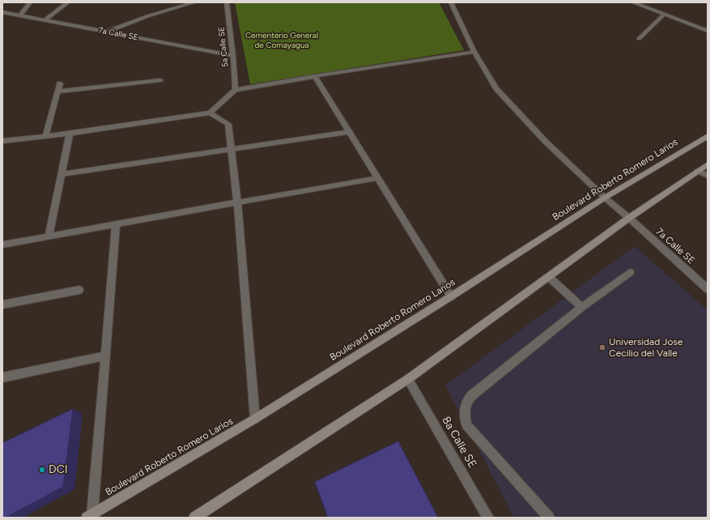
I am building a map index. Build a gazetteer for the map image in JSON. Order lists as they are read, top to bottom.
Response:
{
  "streets": {
    "main road": ["Boulevard Roberto Romero Larios"],
    "street": ["7a Calle SE", "5a Calle SE", "8a Calle SE"]
  },
  "crossings": [
    ["7a Calle SE", "5a Calle SE"],
    ["7a Calle SE", "Boulevard Roberto Romero Larios"]
  ],
  "parks": ["Cementerio General de Comayagua"],
  "places": ["Universidad Jose Cecilio del Valle", "DCI"]
}
